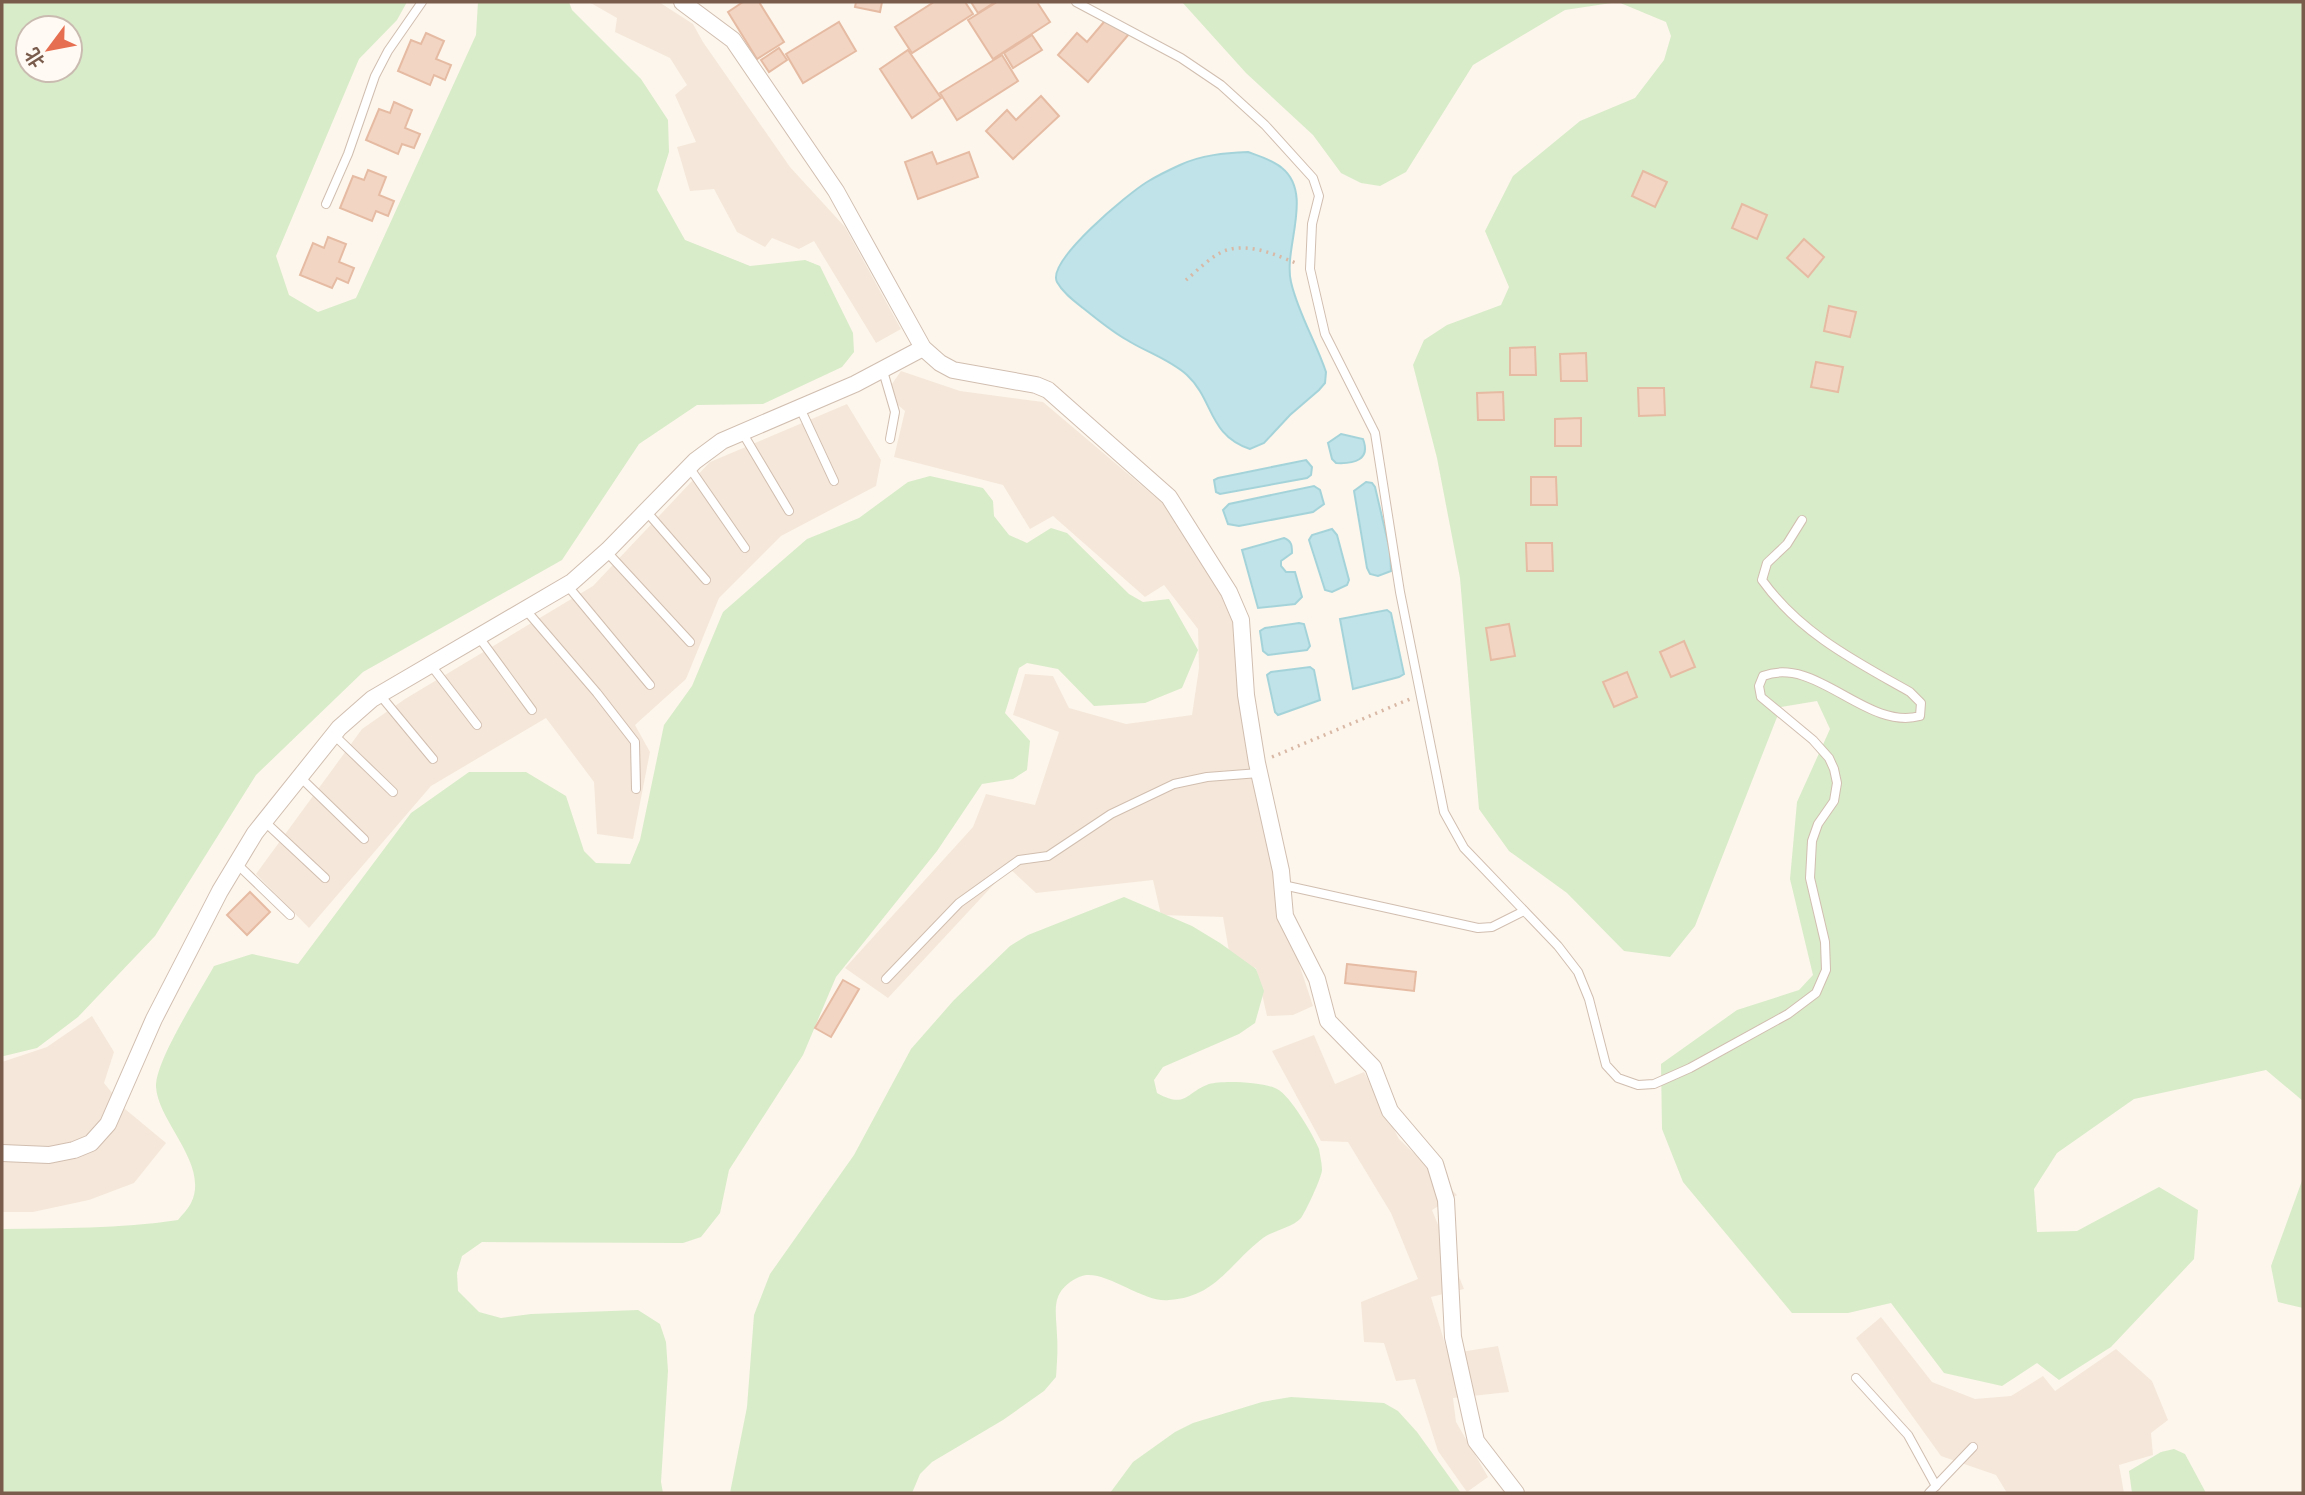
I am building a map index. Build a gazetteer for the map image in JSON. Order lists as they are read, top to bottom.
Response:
{
  "north": "bottom left"
}
